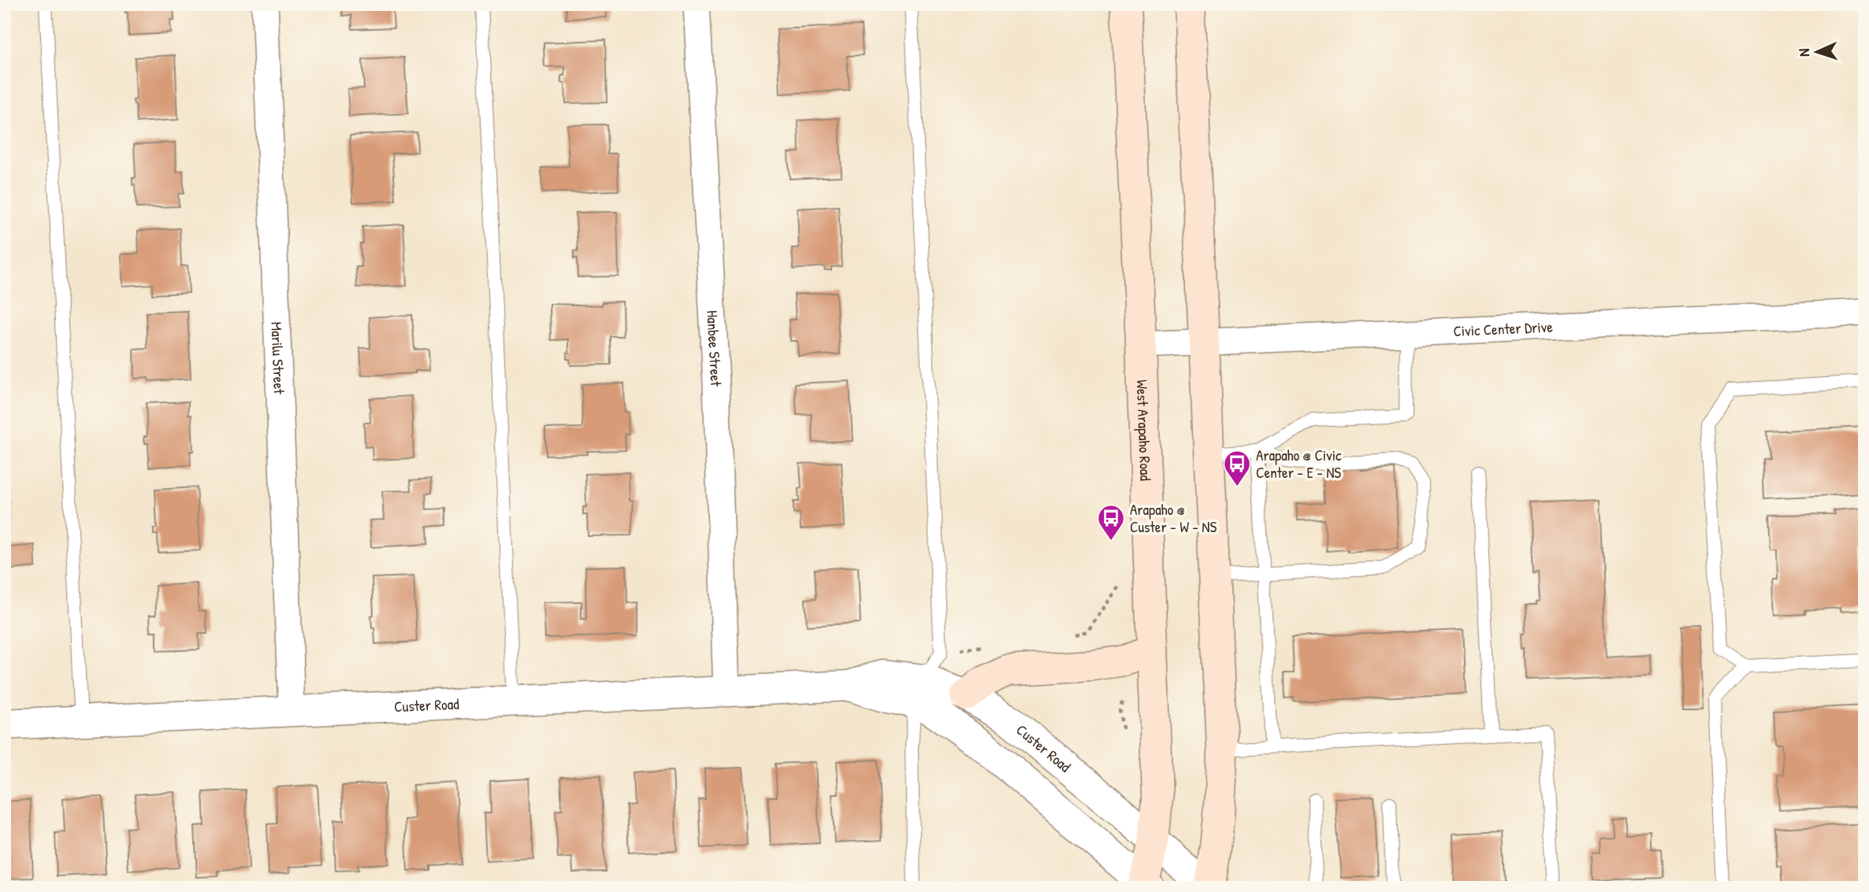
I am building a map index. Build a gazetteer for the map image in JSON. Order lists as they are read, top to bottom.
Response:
{
  "streets": {
    "main road": ["West Arapaho Road"],
    "street": [
      "Civic Center Drive",
      "Hanbee Street",
      "Marilu Street",
      "Custer Road"
    ]
  },
  "crossings": [
    ["Civic Center Drive", "West Arapaho Road"],
    ["Hanbee Street", "Custer Road"],
    ["Marilu Street", "Custer Road"],
    ["West Arapaho Road", "Custer Road"]
  ],
  "places": {
    "bus stop": ["Arapaho @ Civic Center - E - NS", "Arapaho @ Custer - W - NS"]
  },
  "north": "left"
}
